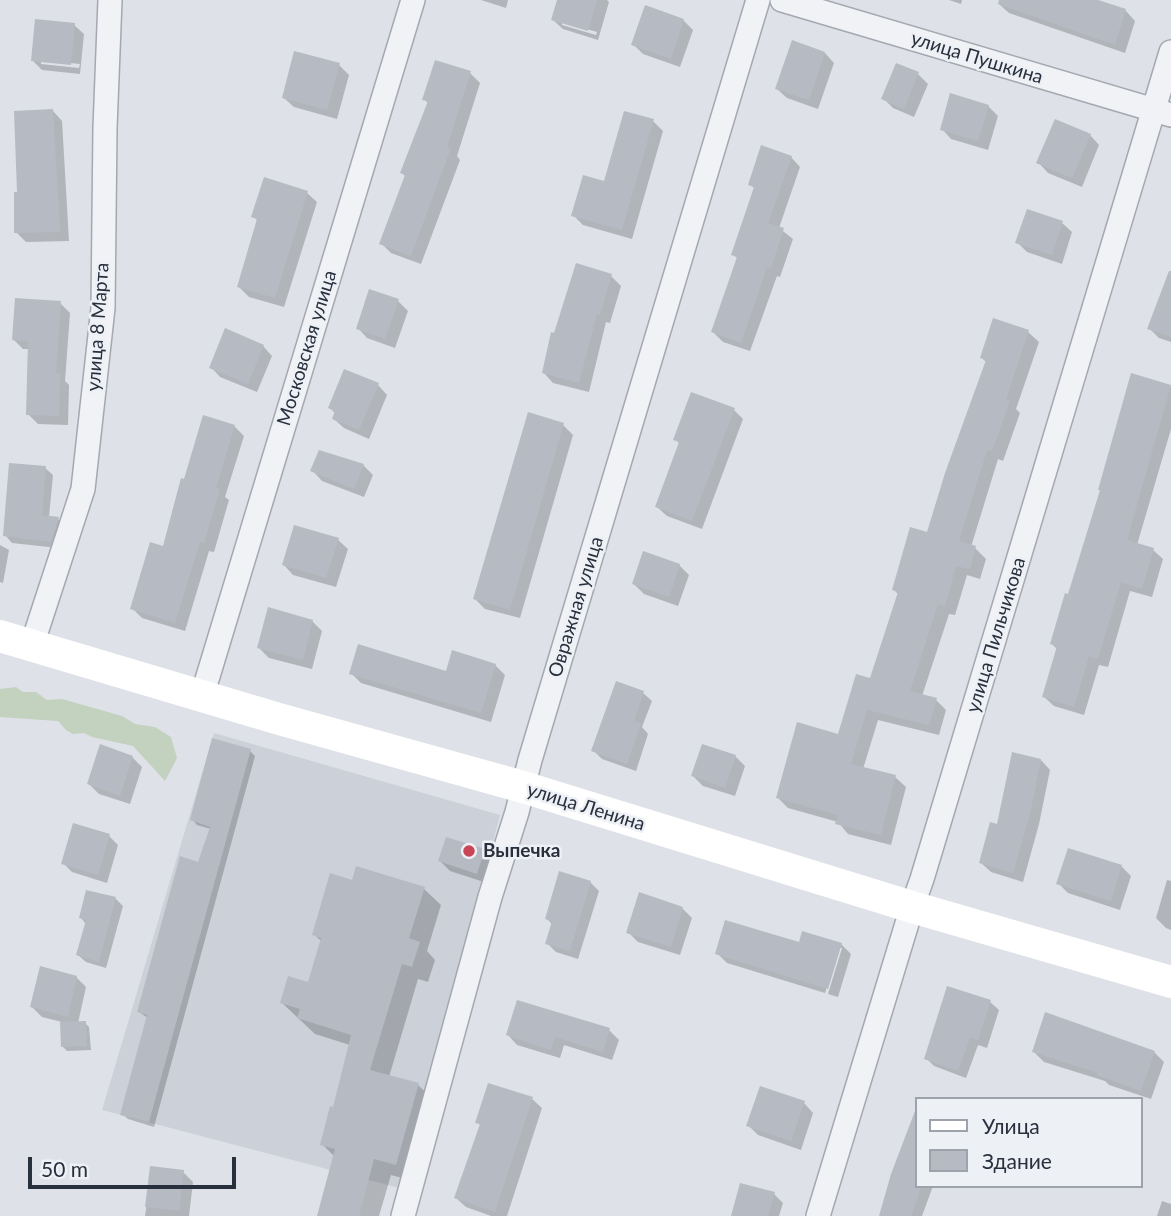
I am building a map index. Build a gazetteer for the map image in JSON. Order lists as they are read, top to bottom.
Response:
{
  "streets": {
    "main road": ["улица Ленина"],
    "street": [
      "улица Пушкина",
      "улица 8 Марта",
      "Московская улица",
      "Овражная улица",
      "улица Пильчикова"
    ]
  },
  "crossings": [
    ["улица Пушкина", "улица Пильчикова"],
    ["улица 8 Марта", "улица Ленина"],
    ["Московская улица", "улица Ленина"],
    ["Овражная улица", "улица Ленина"],
    ["улица Пильчикова", "улица Ленина"]
  ],
  "places": ["Выпечка"],
  "legend": ["Улица", "Здание"],
  "scale_bar": "50 m"
}
